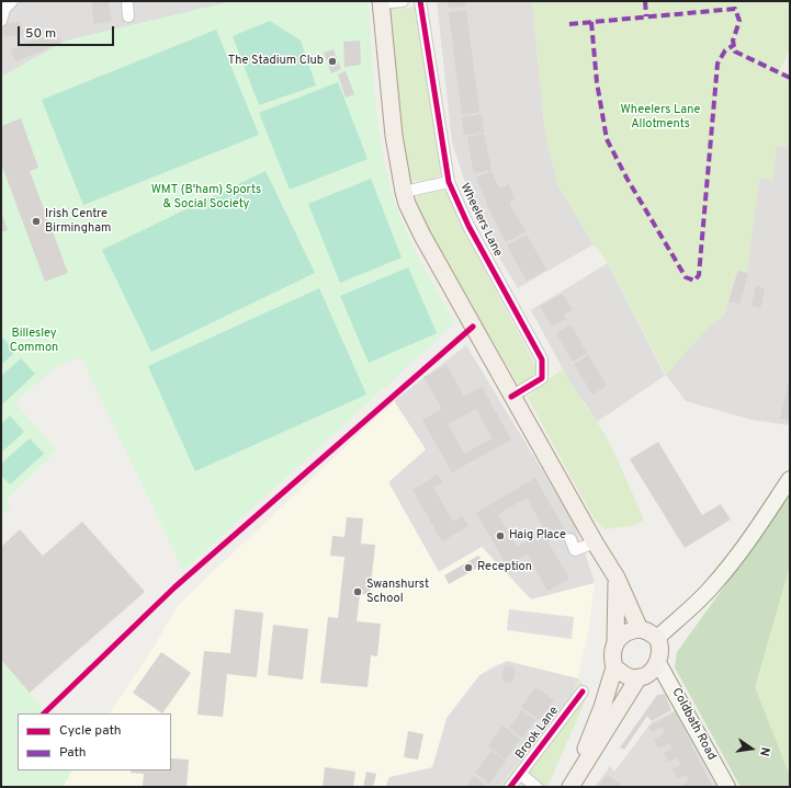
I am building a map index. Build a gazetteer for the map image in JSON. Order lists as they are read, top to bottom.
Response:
{
  "streets": {
    "main road": ["Coldbath Road"],
    "street": ["Wheelers Lane", "Brook Lane"]
  },
  "parks": ["Wheelers Lane Allotments", "WMT (B'ham) Sports & Social Society", "Billesley Common"],
  "places": [
    "The Stadium Club",
    "Irish Centre Birmingham",
    "Haig Place",
    "Reception",
    "Swanshurst School"
  ],
  "legend": ["Cycle path", "Path"],
  "scale_bar": "50 m",
  "north": "right"
}
